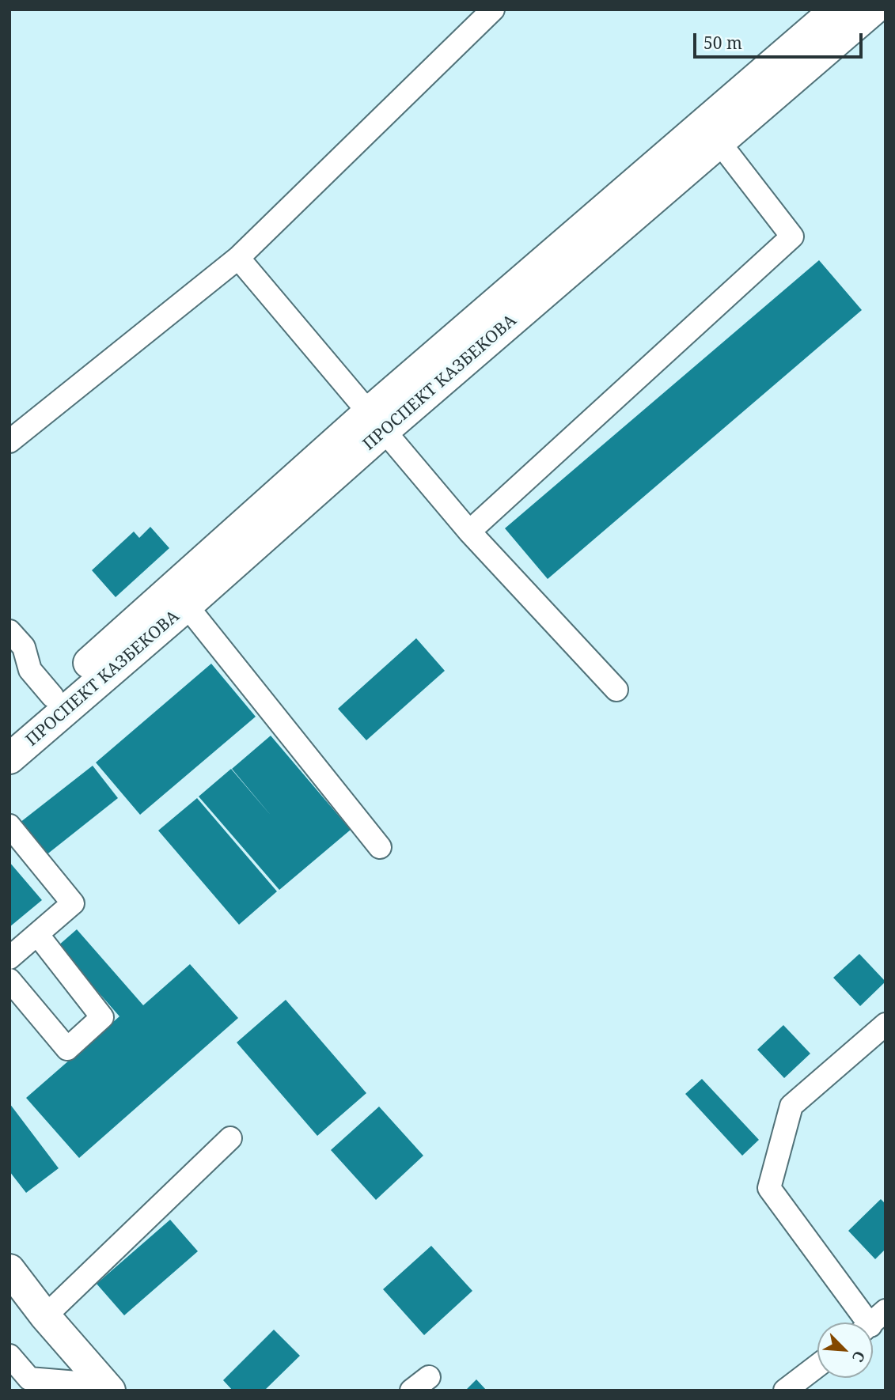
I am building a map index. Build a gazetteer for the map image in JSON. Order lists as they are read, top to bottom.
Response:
{
  "streets": {
    "highway": ["ПРОСПЕКТ КАЗБЕКОВА"]
  },
  "scale_bar": "50 m",
  "north": "bottom right"
}
